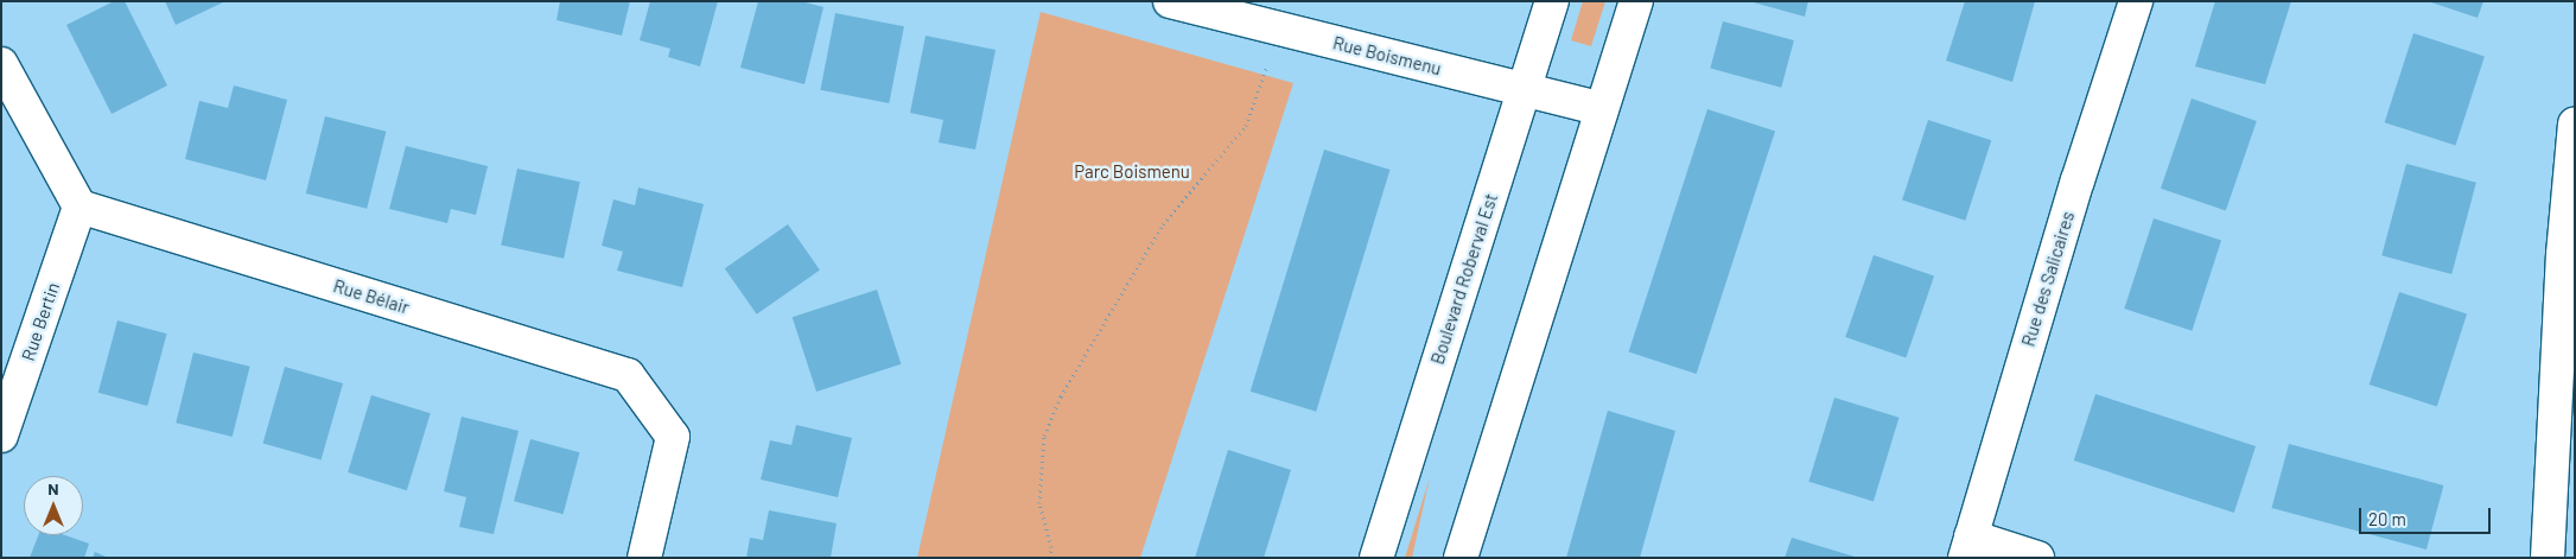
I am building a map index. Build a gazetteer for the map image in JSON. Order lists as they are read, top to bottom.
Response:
{
  "streets": {
    "street": [
      "Rue Boismenu",
      "Boulevard Roberval Est",
      "Rue des Salicaires",
      "Rue Bélair",
      "Rue Bertin"
    ]
  },
  "crossings": [
    ["Rue Boismenu", "Boulevard Roberval Est"],
    ["Rue Bélair", "Rue Bertin"]
  ],
  "parks": ["Parc Boismenu"],
  "scale_bar": "20 m",
  "north": "top"
}
